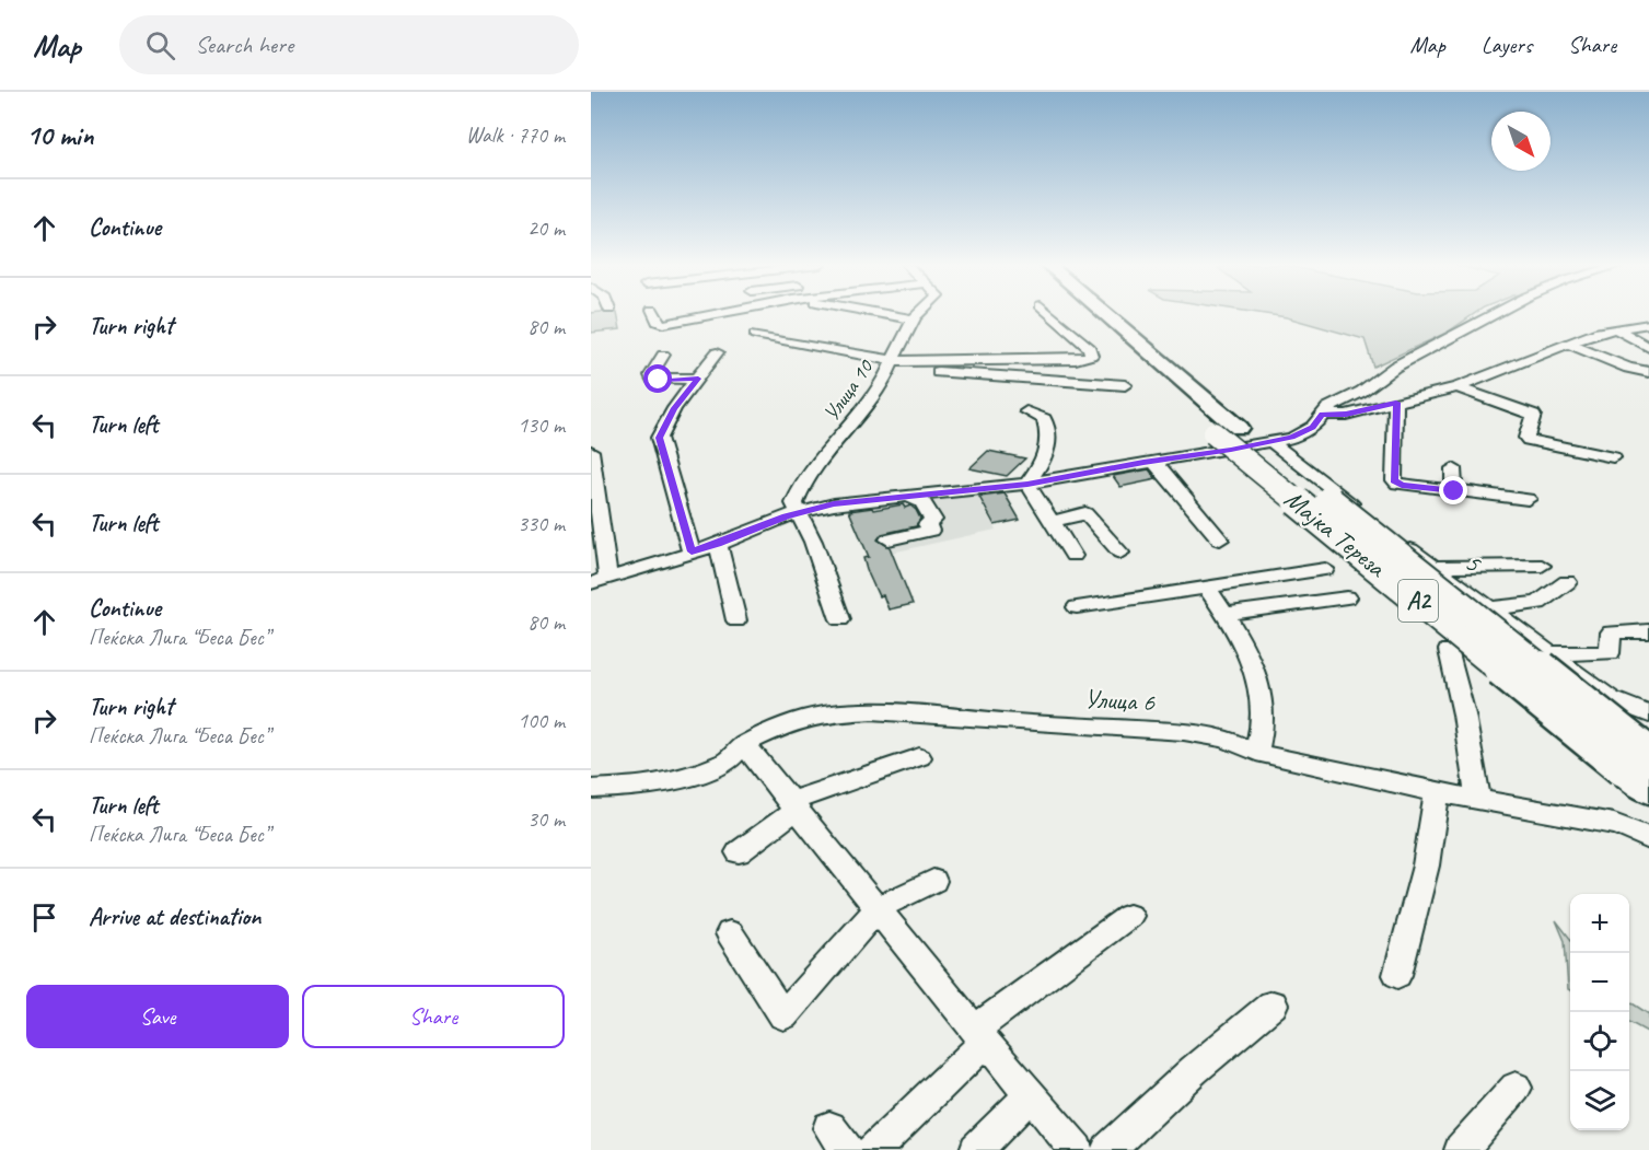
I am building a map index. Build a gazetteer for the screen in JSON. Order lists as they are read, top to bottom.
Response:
{
  "streets": {
    "highway": ["Мајка Тереза", "A2"],
    "street": ["Улица 10", "5", "Улица 6"]
  },
  "north": "bottom right",
  "page": {
    "header": "Map",
    "search": "Search here",
    "nav": ["Map", "Layers", "Share"],
    "heading": ["10 min", "Walk · 770 m"],
    "list": [
      ["Continue", "20 m"],
      ["Turn right", "80 m"],
      ["Turn left", "130 m"],
      ["Turn left", "330 m"],
      ["Continue", "Пеќска Лига “Беса Бес”", "80 m"],
      ["Turn right", "Пеќска Лига “Беса Бес”", "100 m"],
      ["Turn left", "Пеќска Лига “Беса Бес”", "30 m"],
      "Arrive at destination"
    ],
    "map_buttons": ["+", "−"],
    "buttons": ["Save", "Share"]
  }
}
